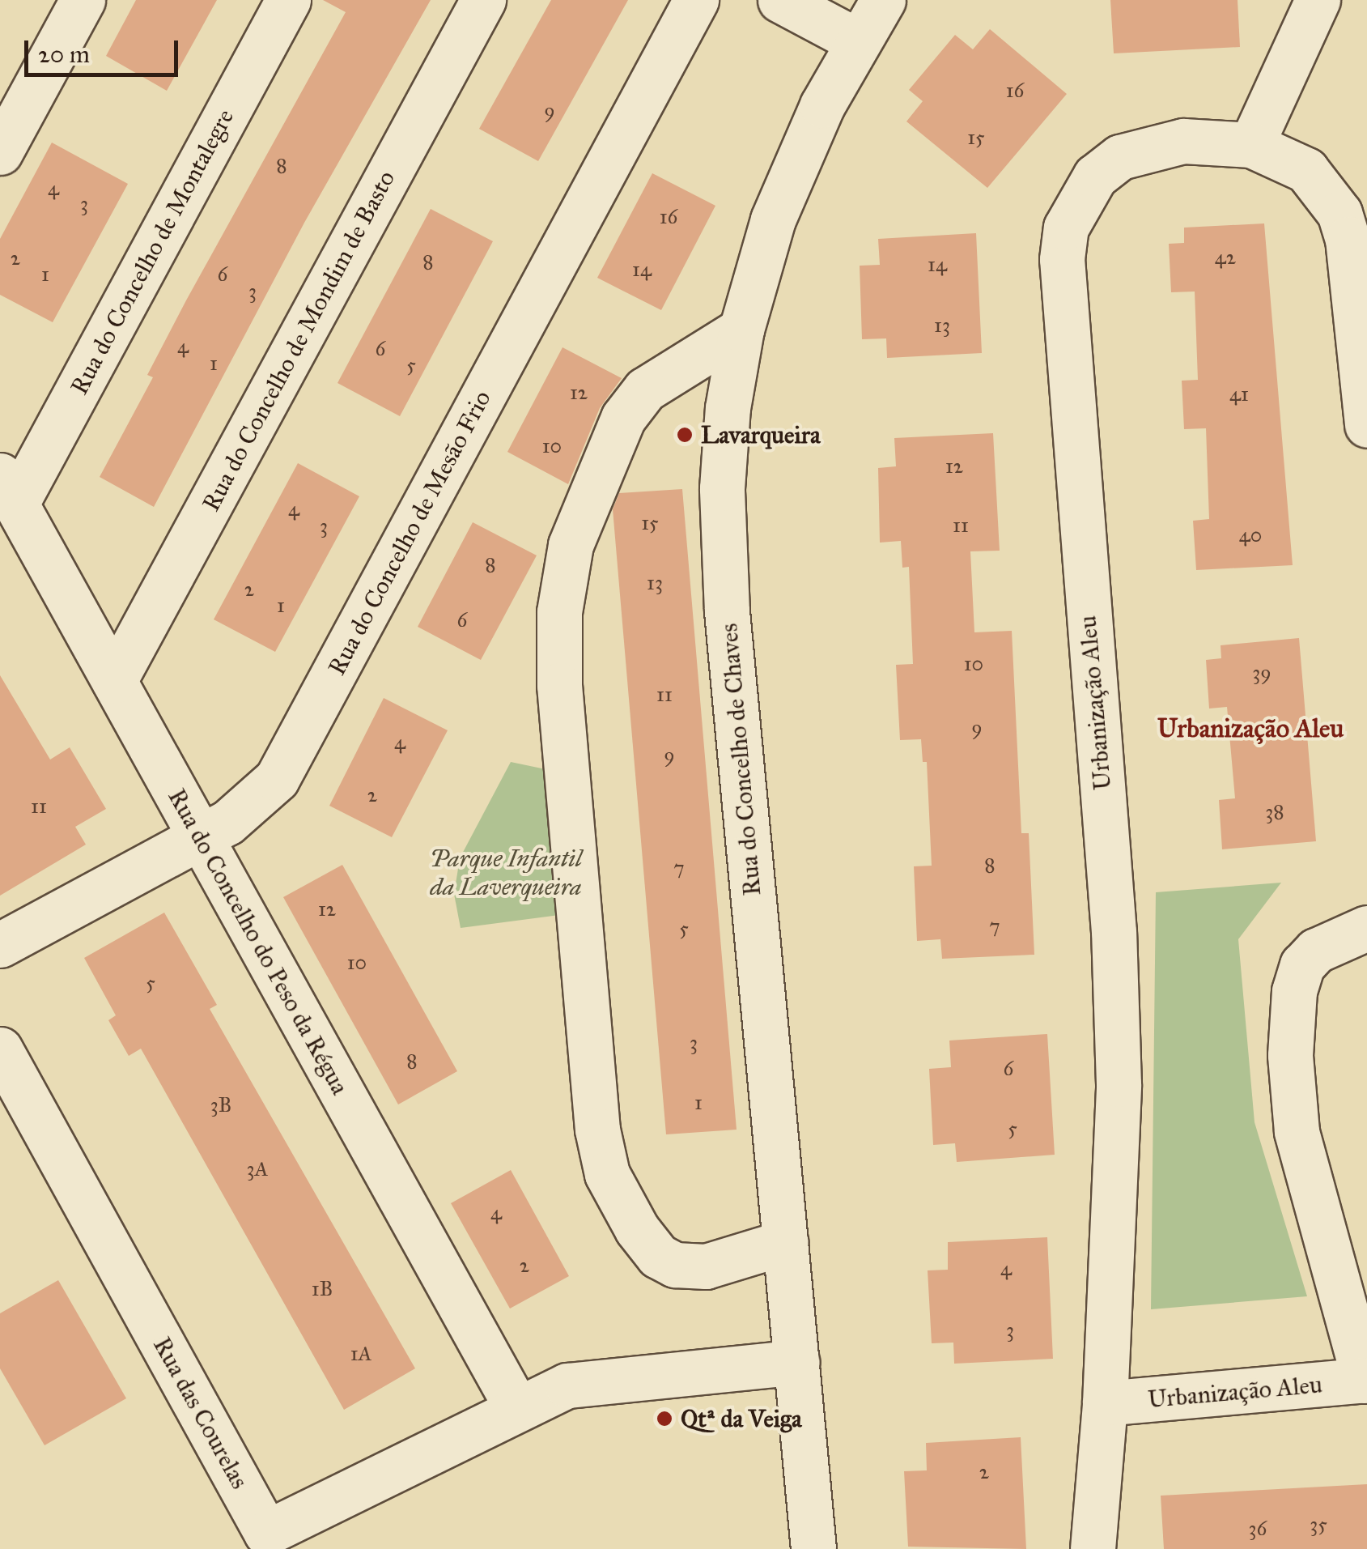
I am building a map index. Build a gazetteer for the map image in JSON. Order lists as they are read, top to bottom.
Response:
{
  "streets": {
    "street": [
      "Rua do Concelho de Montalegre",
      "Rua do Concelho de Mondim de Basto",
      "Rua do Concelho de Mesão Frio",
      "Urbanização Aleu",
      "Rua do Concelho de Chaves",
      "Rua do Concelho do Peso da Régua",
      "Rua das Courelas"
    ]
  },
  "crossings": [
    ["Rua do Concelho de Montalegre", "Rua do Concelho do Peso da Régua"],
    ["Rua do Concelho de Mondim de Basto", "Rua do Concelho do Peso da Régua"],
    ["Rua do Concelho de Mesão Frio", "Rua do Concelho do Peso da Régua"],
    ["Rua do Concelho do Peso da Régua", "Rua das Courelas"]
  ],
  "districts": ["Urbanização Aleu"],
  "parks": ["Parque Infantil da Laverqueira"],
  "places": ["Lavarqueira", "Qtª da Veiga"],
  "house_numbers": [
    "16",
    "9",
    "15",
    "8",
    "4",
    "3",
    "16",
    "42",
    "2",
    "8",
    "14",
    "14",
    "1",
    "6",
    "3",
    "13",
    "4",
    "6",
    "1",
    "5",
    "12",
    "41",
    "10",
    "12",
    "4",
    "15",
    "11",
    "3",
    "40",
    "8",
    "13",
    "2",
    "1",
    "6",
    "10",
    "39",
    "11",
    "9",
    "4",
    "9",
    "2",
    "11",
    "38",
    "8",
    "7",
    "12",
    "7",
    "5",
    "10",
    "5",
    "3",
    "8",
    "6",
    "1",
    "3B",
    "5",
    "3A",
    "4",
    "2",
    "4",
    "1B",
    "3",
    "1A",
    "2",
    "35",
    "36"
  ],
  "scale_bar": "20 m"
}
